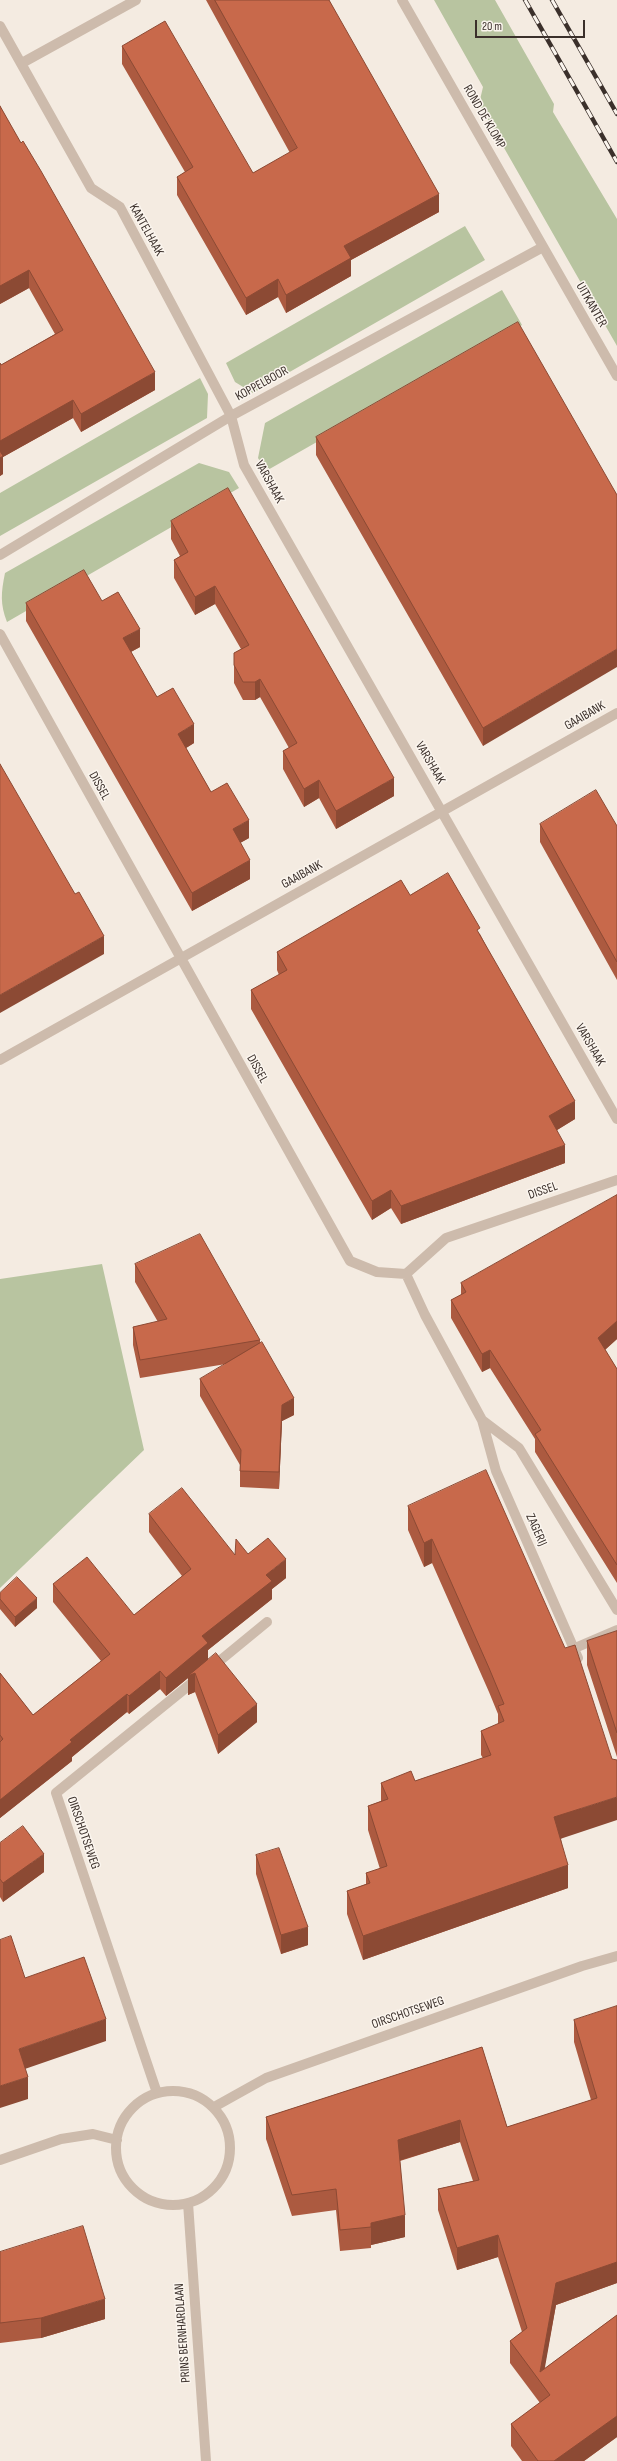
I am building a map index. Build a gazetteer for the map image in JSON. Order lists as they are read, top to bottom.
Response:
{
  "streets": {
    "street": [
      "ROND DE KLOMP",
      "KANTELHAAK",
      "UITKANTER",
      "KOPPELBOOR",
      "VARSHAAK",
      "GAAIBANK",
      "DISSEL",
      "ZAGERIJ",
      "OIRSCHOTSEWEG",
      "PRINS BERNHARDLAAN"
    ]
  },
  "crossings": [
    ["ROND DE KLOMP", "UITKANTER"],
    ["ROND DE KLOMP", "KOPPELBOOR"],
    ["KANTELHAAK", "KOPPELBOOR"],
    ["KANTELHAAK", "VARSHAAK"],
    ["UITKANTER", "KOPPELBOOR"],
    ["KOPPELBOOR", "VARSHAAK"],
    ["VARSHAAK", "GAAIBANK"],
    ["GAAIBANK", "DISSEL"],
    ["DISSEL", "ZAGERIJ"],
    ["OIRSCHOTSEWEG", "PRINS BERNHARDLAAN"]
  ],
  "scale_bar": "20 m"
}
